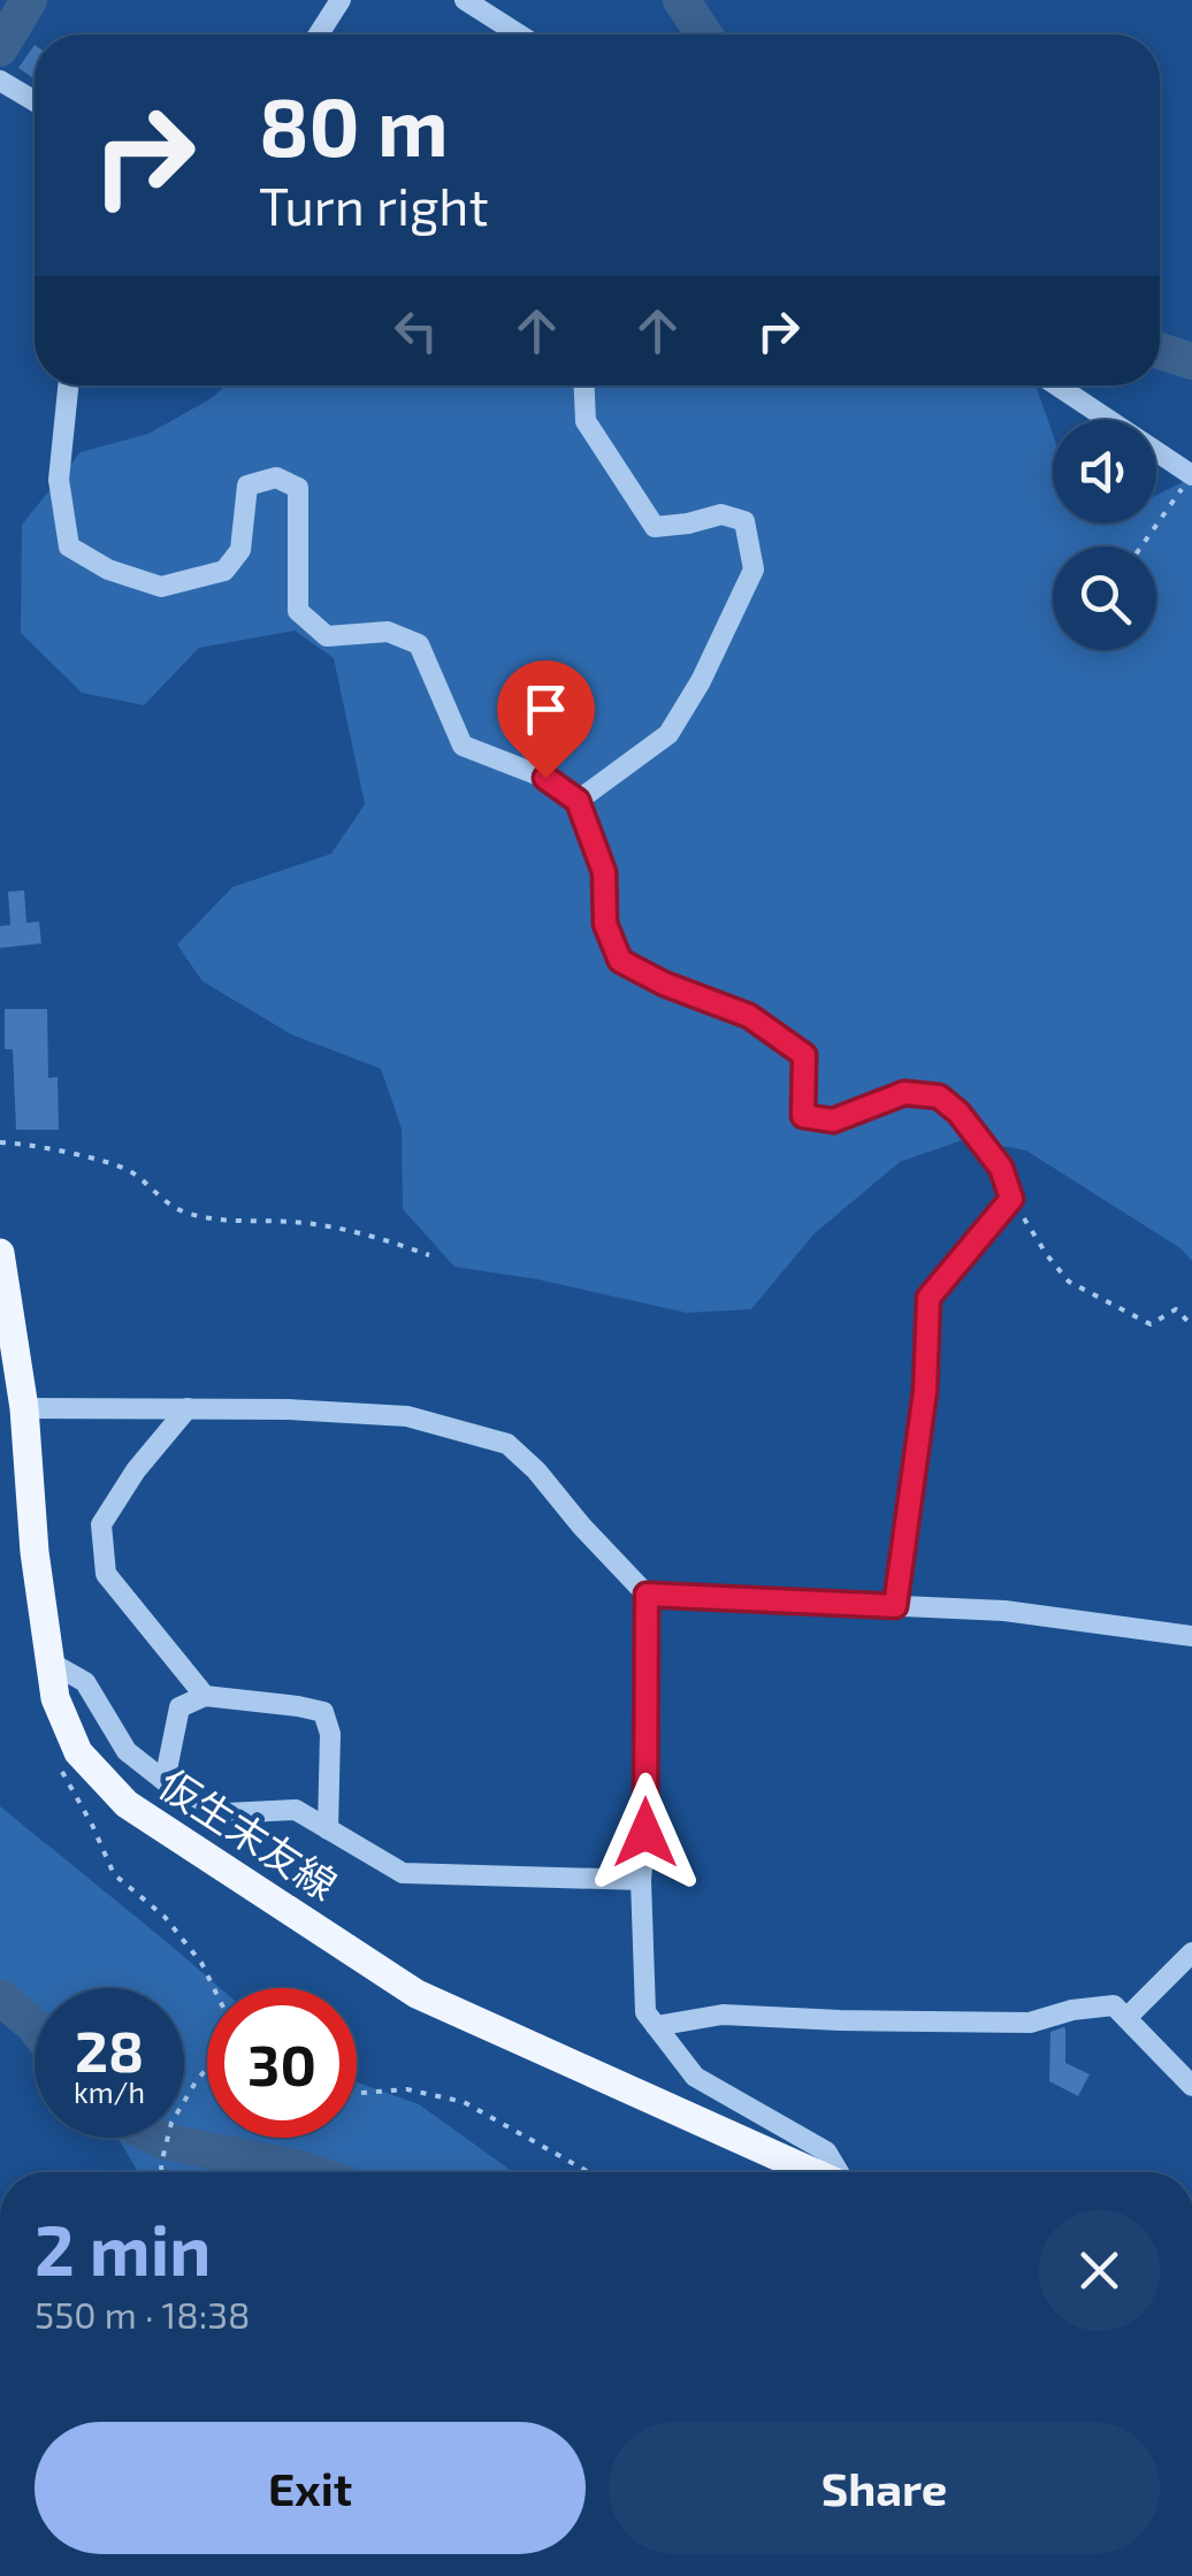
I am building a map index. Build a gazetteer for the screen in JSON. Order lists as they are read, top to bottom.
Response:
{
  "streets": {
    "main road": ["仮生末友線"]
  },
  "page": {
    "turn": ["80 m", "Turn right"],
    "speed": "28 km/h",
    "limit": "30",
    "heading": ["2 min", "550 m · 18:38"],
    "buttons": ["Exit", "Share"]
  }
}
